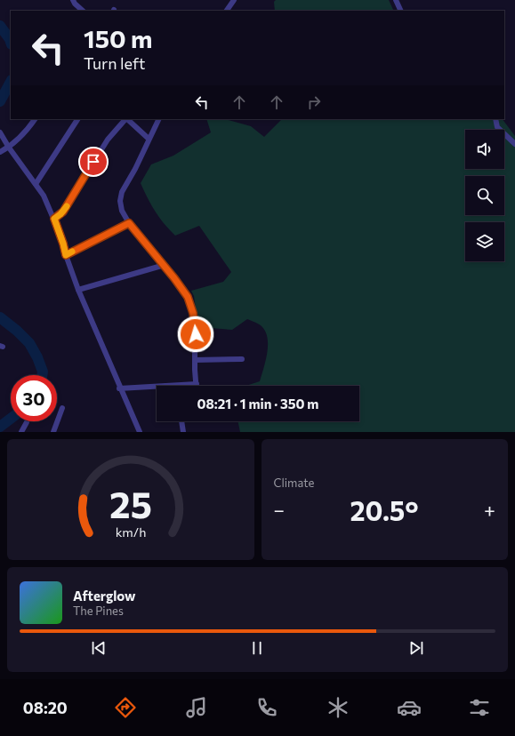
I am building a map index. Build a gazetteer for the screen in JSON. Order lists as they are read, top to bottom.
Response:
{
  "page": {
    "turn": ["150 m", "Turn left"],
    "limit": "30",
    "trip": "08:21 · 1 min · 350 m",
    "tile": "Climate",
    "heat": ["−", "20.5°", "+"],
    "song": ["Afterglow", "The Pines"],
    "tabs": "08:20",
    "gauge": ["25", "km/h"]
  }
}
